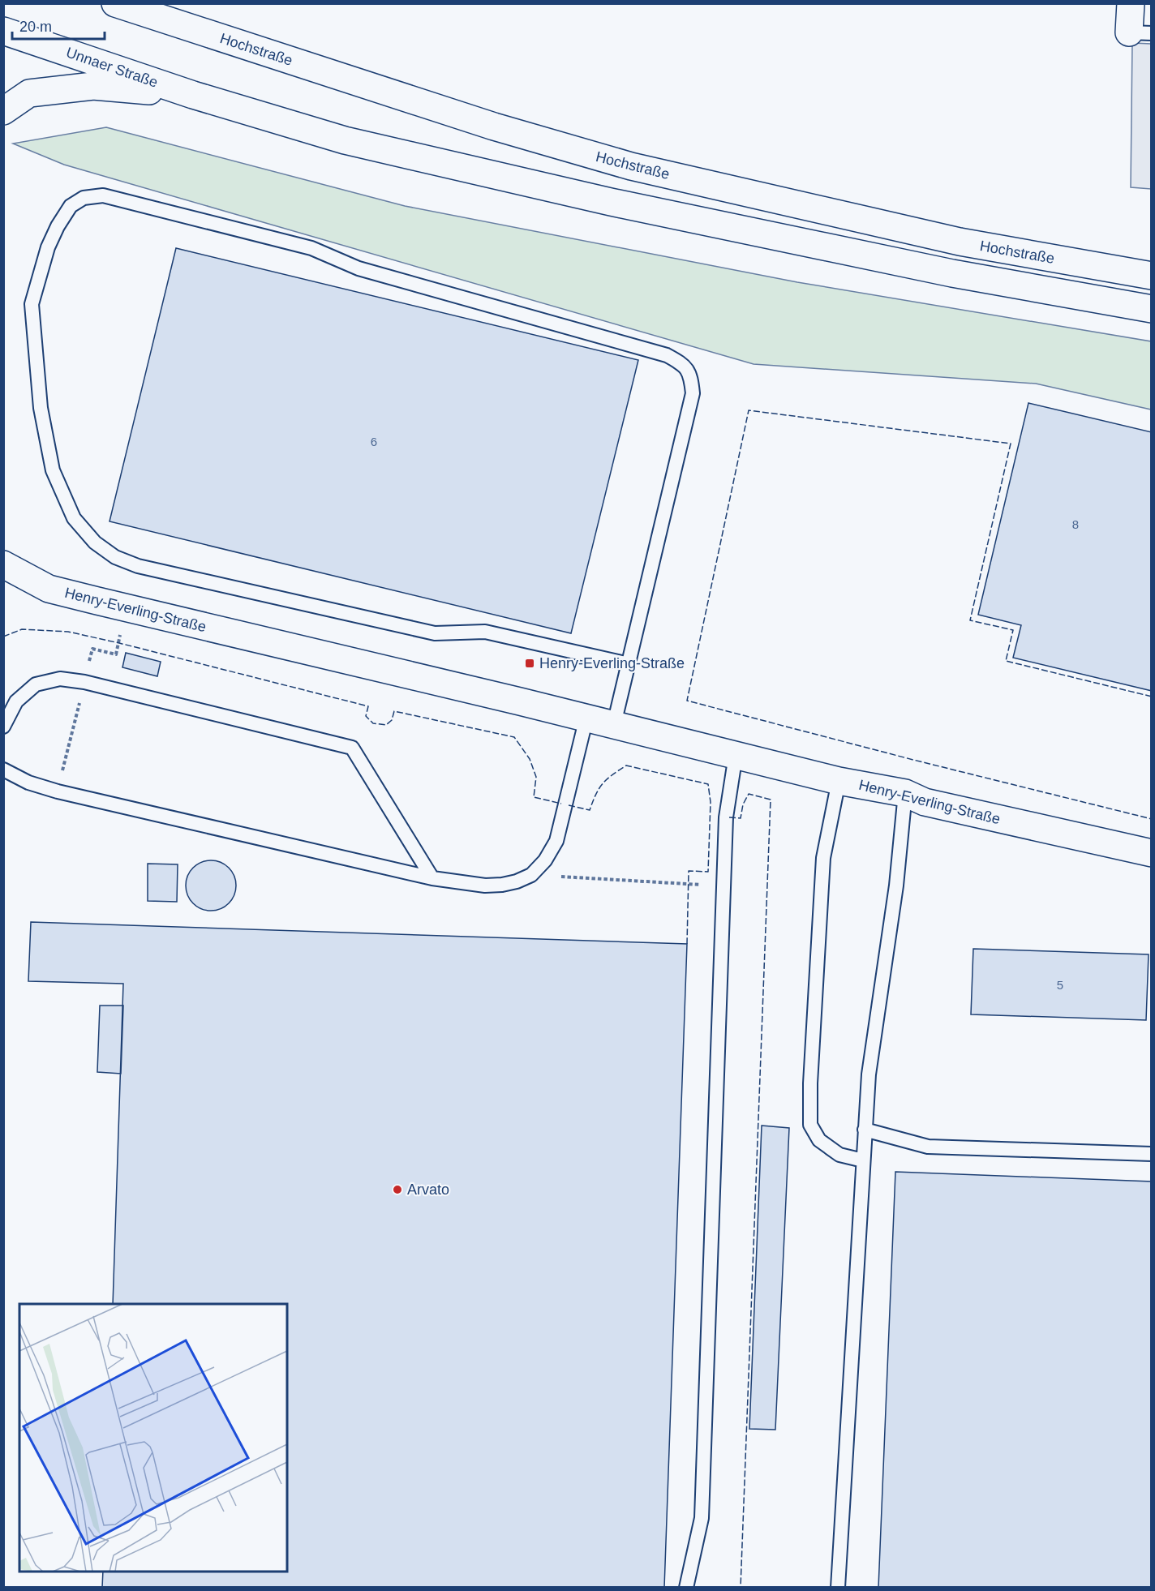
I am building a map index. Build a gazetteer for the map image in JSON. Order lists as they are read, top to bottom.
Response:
{
  "streets": {
    "main road": ["Hochstraße", "Unnaer Straße", "Henry-Everling-Straße"]
  },
  "places": {
    "transit": ["Henry-Everling-Straße"],
    "other": ["Arvato"]
  },
  "house_numbers": ["6", "8", "5"],
  "scale_bar": "20 m"
}
